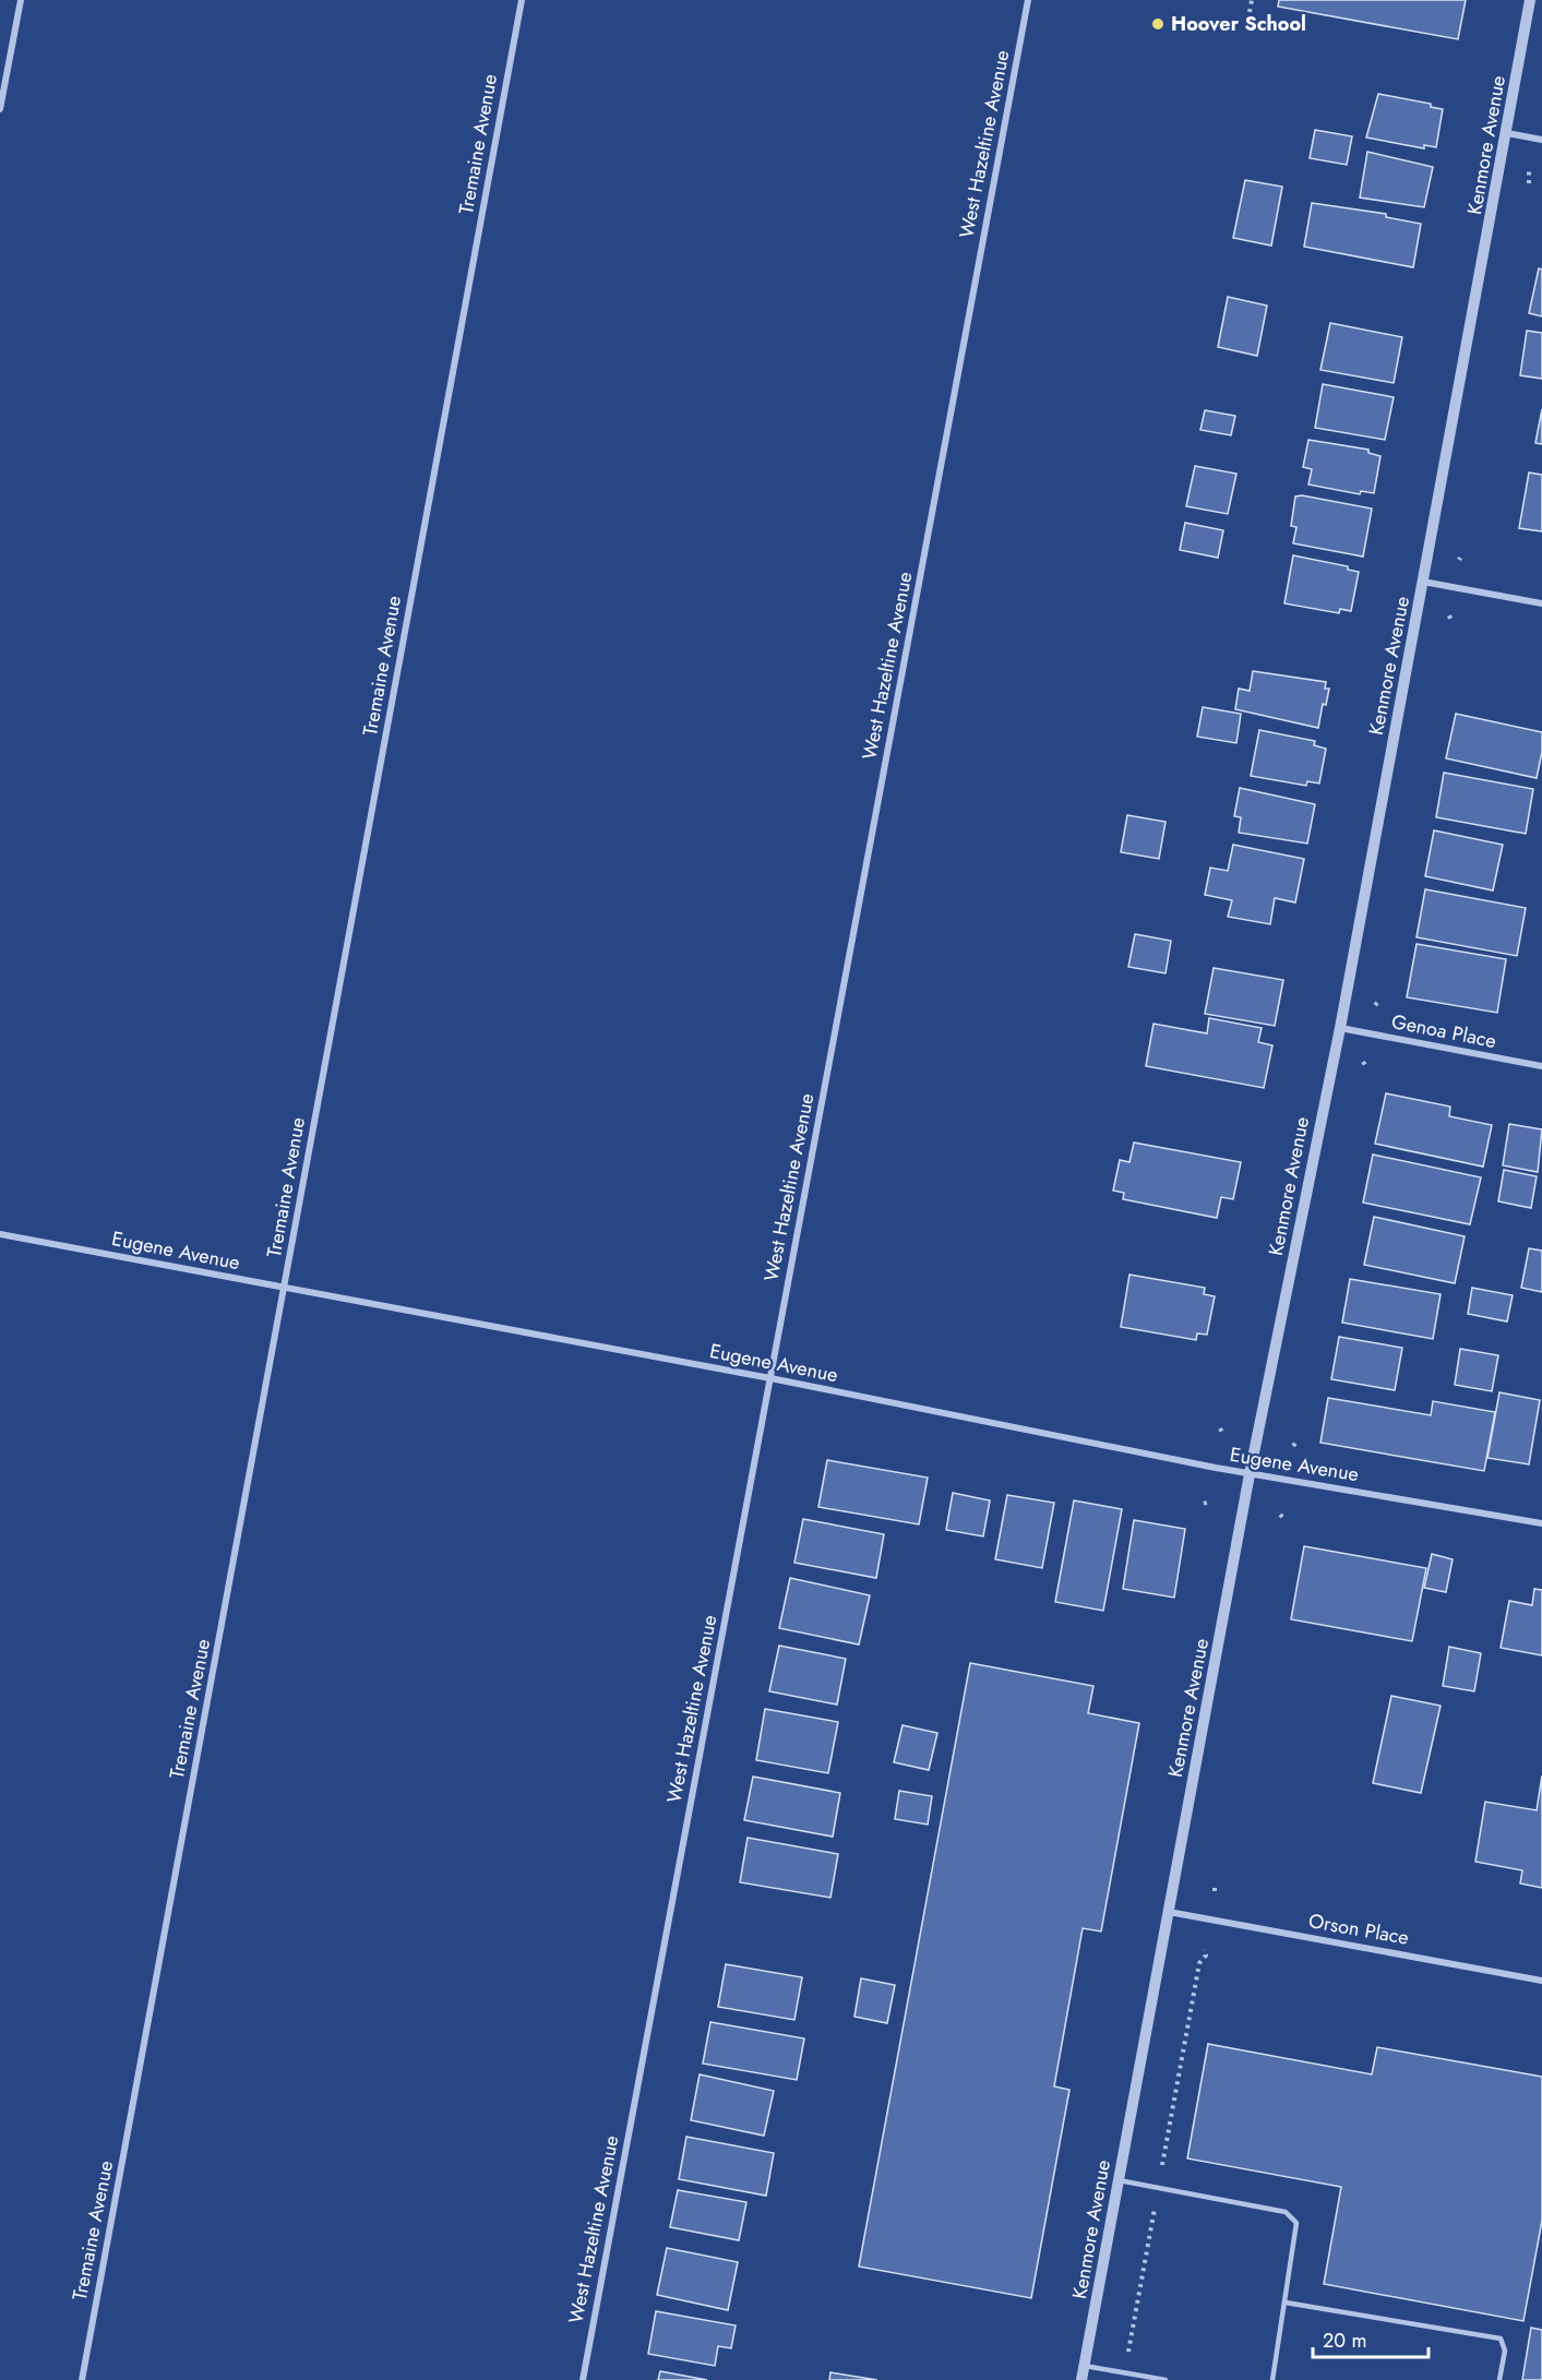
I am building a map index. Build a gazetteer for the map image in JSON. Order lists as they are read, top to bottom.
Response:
{
  "streets": {
    "street": [
      "Tremaine Avenue",
      "West Hazeltine Avenue",
      "Kenmore Avenue",
      "Genoa Place",
      "Eugene Avenue",
      "Orson Place"
    ]
  },
  "crossings": [
    ["Tremaine Avenue", "Eugene Avenue"],
    ["West Hazeltine Avenue", "Eugene Avenue"],
    ["Kenmore Avenue", "Genoa Place"],
    ["Kenmore Avenue", "Eugene Avenue"],
    ["Kenmore Avenue", "Orson Place"]
  ],
  "places": ["Hoover School"],
  "scale_bar": "20 m"
}
